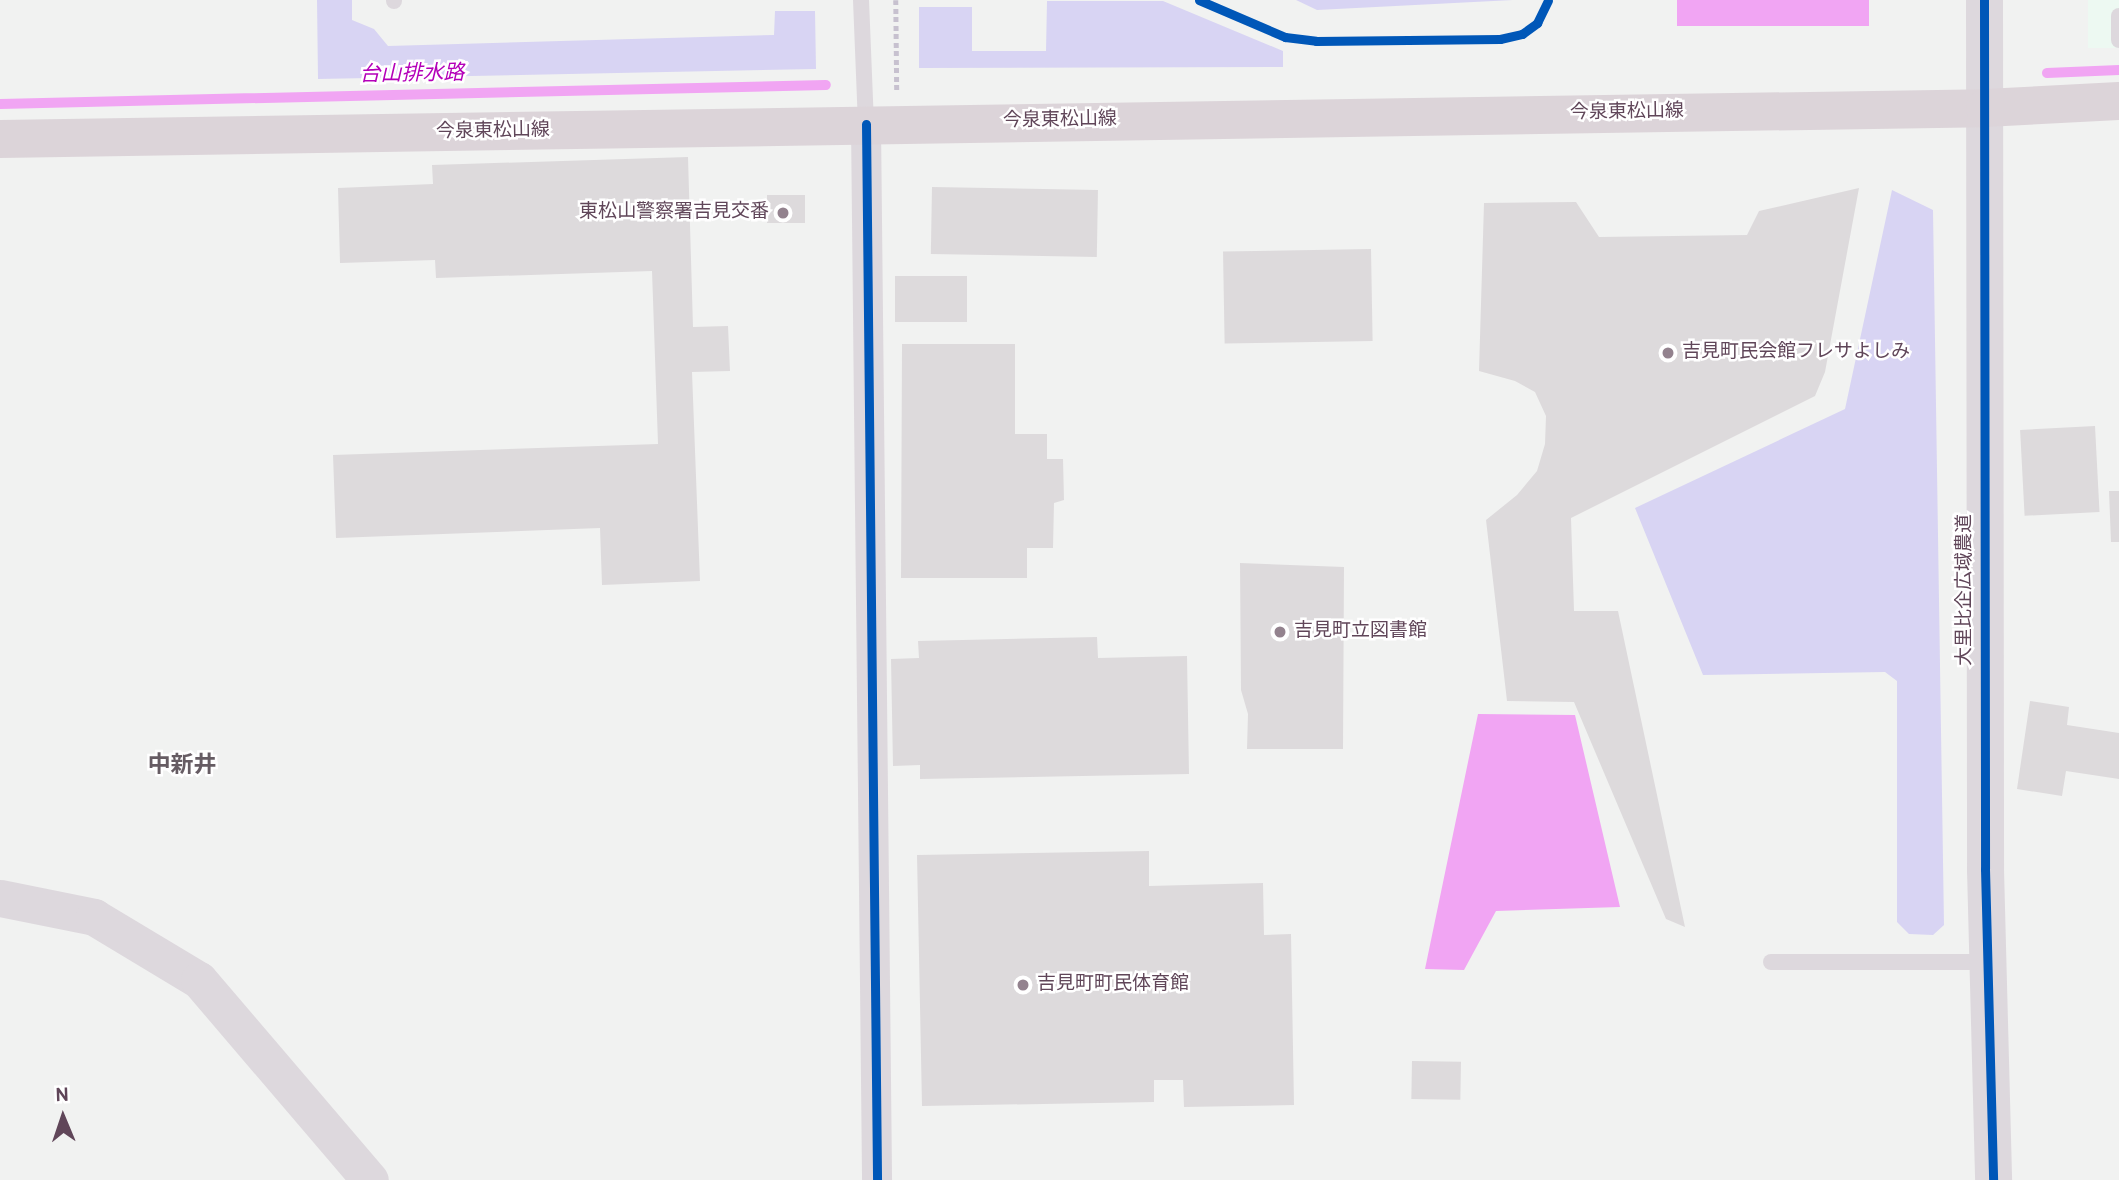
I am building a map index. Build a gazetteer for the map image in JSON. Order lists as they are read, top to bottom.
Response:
{
  "streets": {
    "main road": ["今泉東松山線"],
    "street": ["大里比企広域農道"]
  },
  "crossings": [
    ["今泉東松山線", "大里比企広域農道"]
  ],
  "districts": ["中新井"],
  "water": ["台山排水路"],
  "places": [
    "東松山警察署吉見交番",
    "吉見町民会館フレサよしみ",
    "吉見町立図書館",
    "吉見町町民体育館"
  ],
  "north": "top"
}
